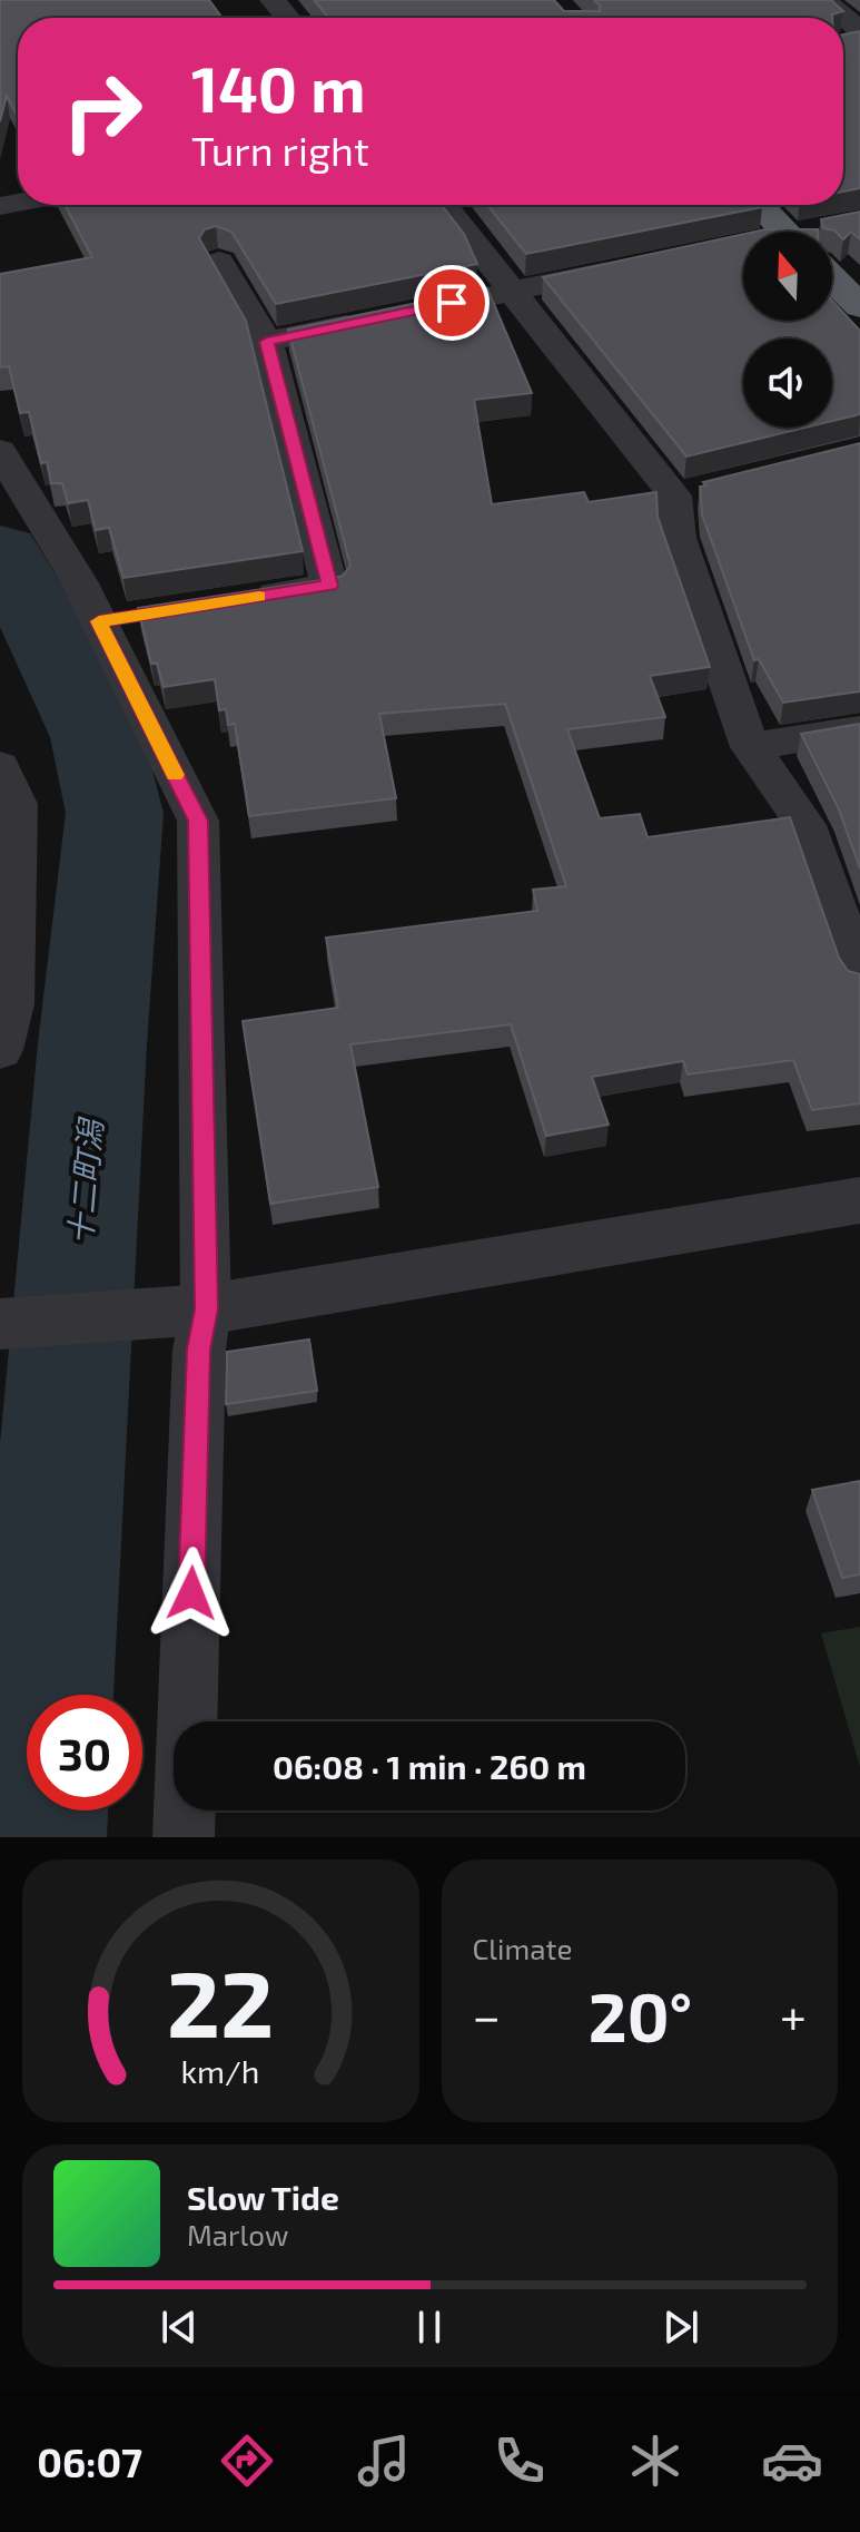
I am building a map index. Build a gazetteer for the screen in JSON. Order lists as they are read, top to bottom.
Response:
{
  "water": ["十二町潟"],
  "north": "top",
  "page": {
    "turn": ["140 m", "Turn right"],
    "limit": "30",
    "trip": "06:08 · 1 min · 260 m",
    "tile": "Climate",
    "heat": ["−", "20°", "+"],
    "song": ["Slow Tide", "Marlow"],
    "tabs": "06:07",
    "gauge": ["22", "km/h"]
  }
}
